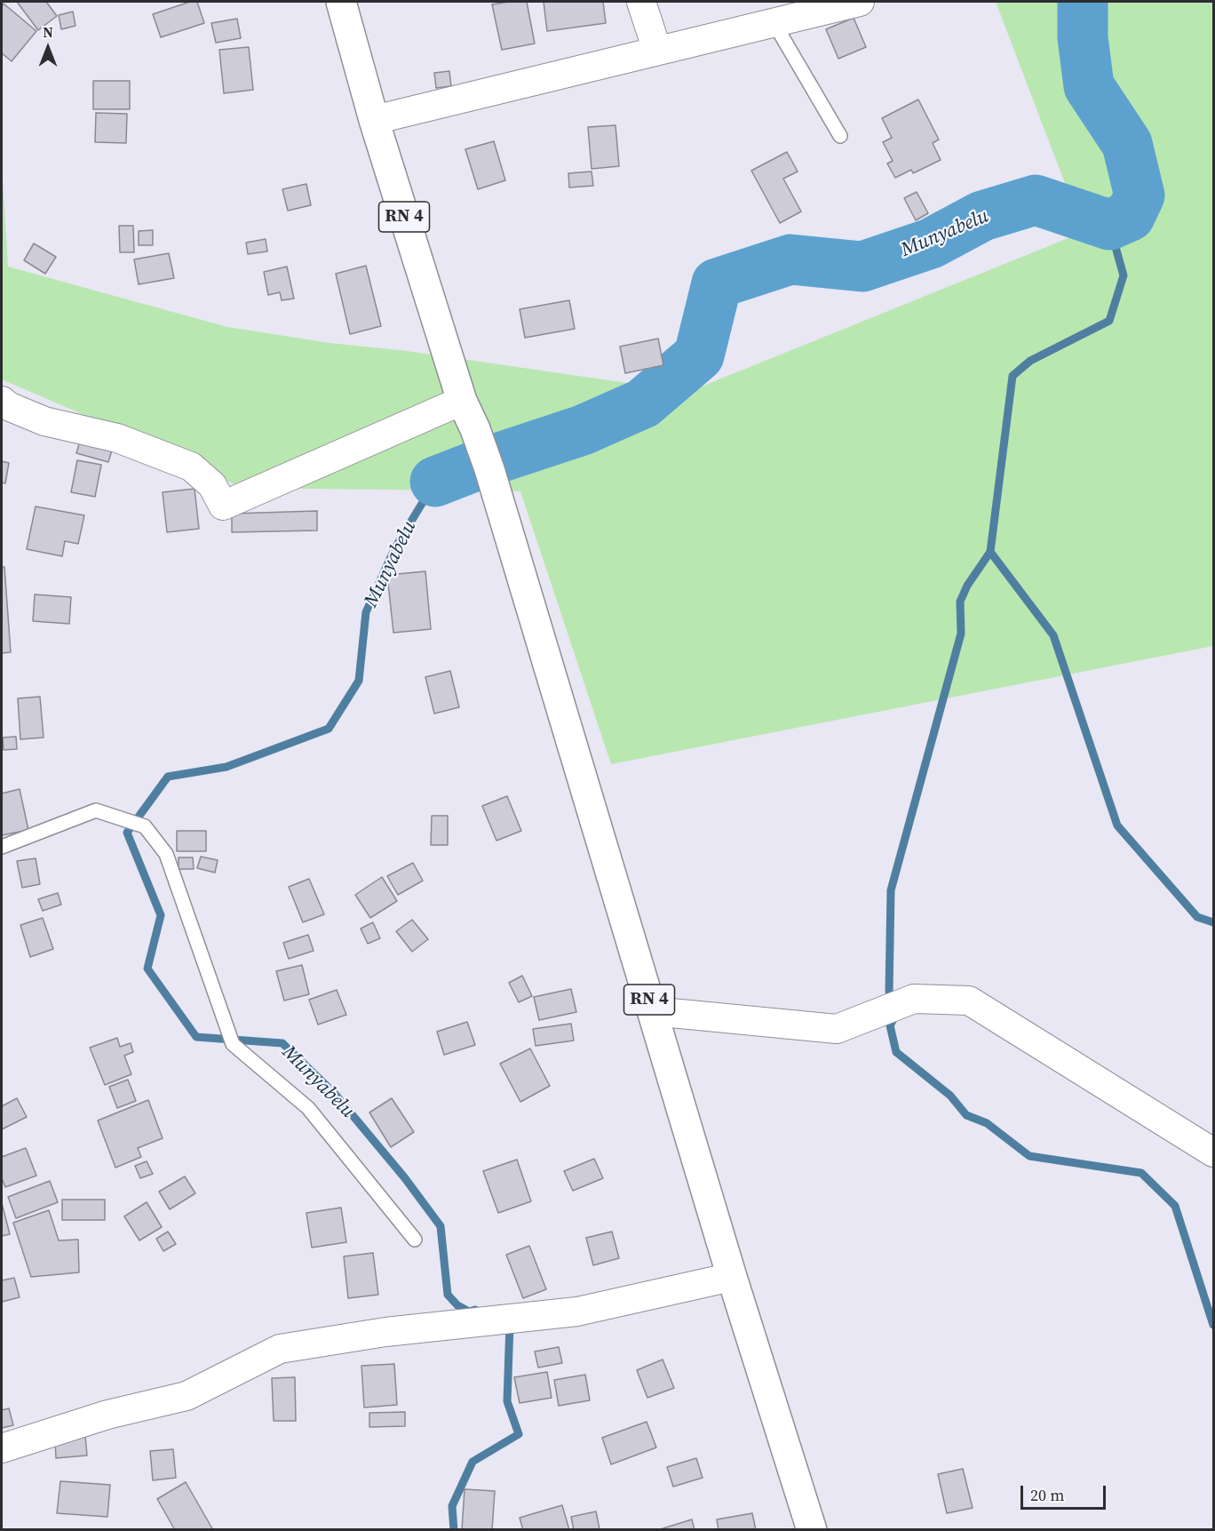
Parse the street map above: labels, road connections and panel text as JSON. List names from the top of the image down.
{
  "streets": {
    "highway": ["RN 4"]
  },
  "water": ["Munyabelu"],
  "scale_bar": "20 m",
  "north": "top"
}
